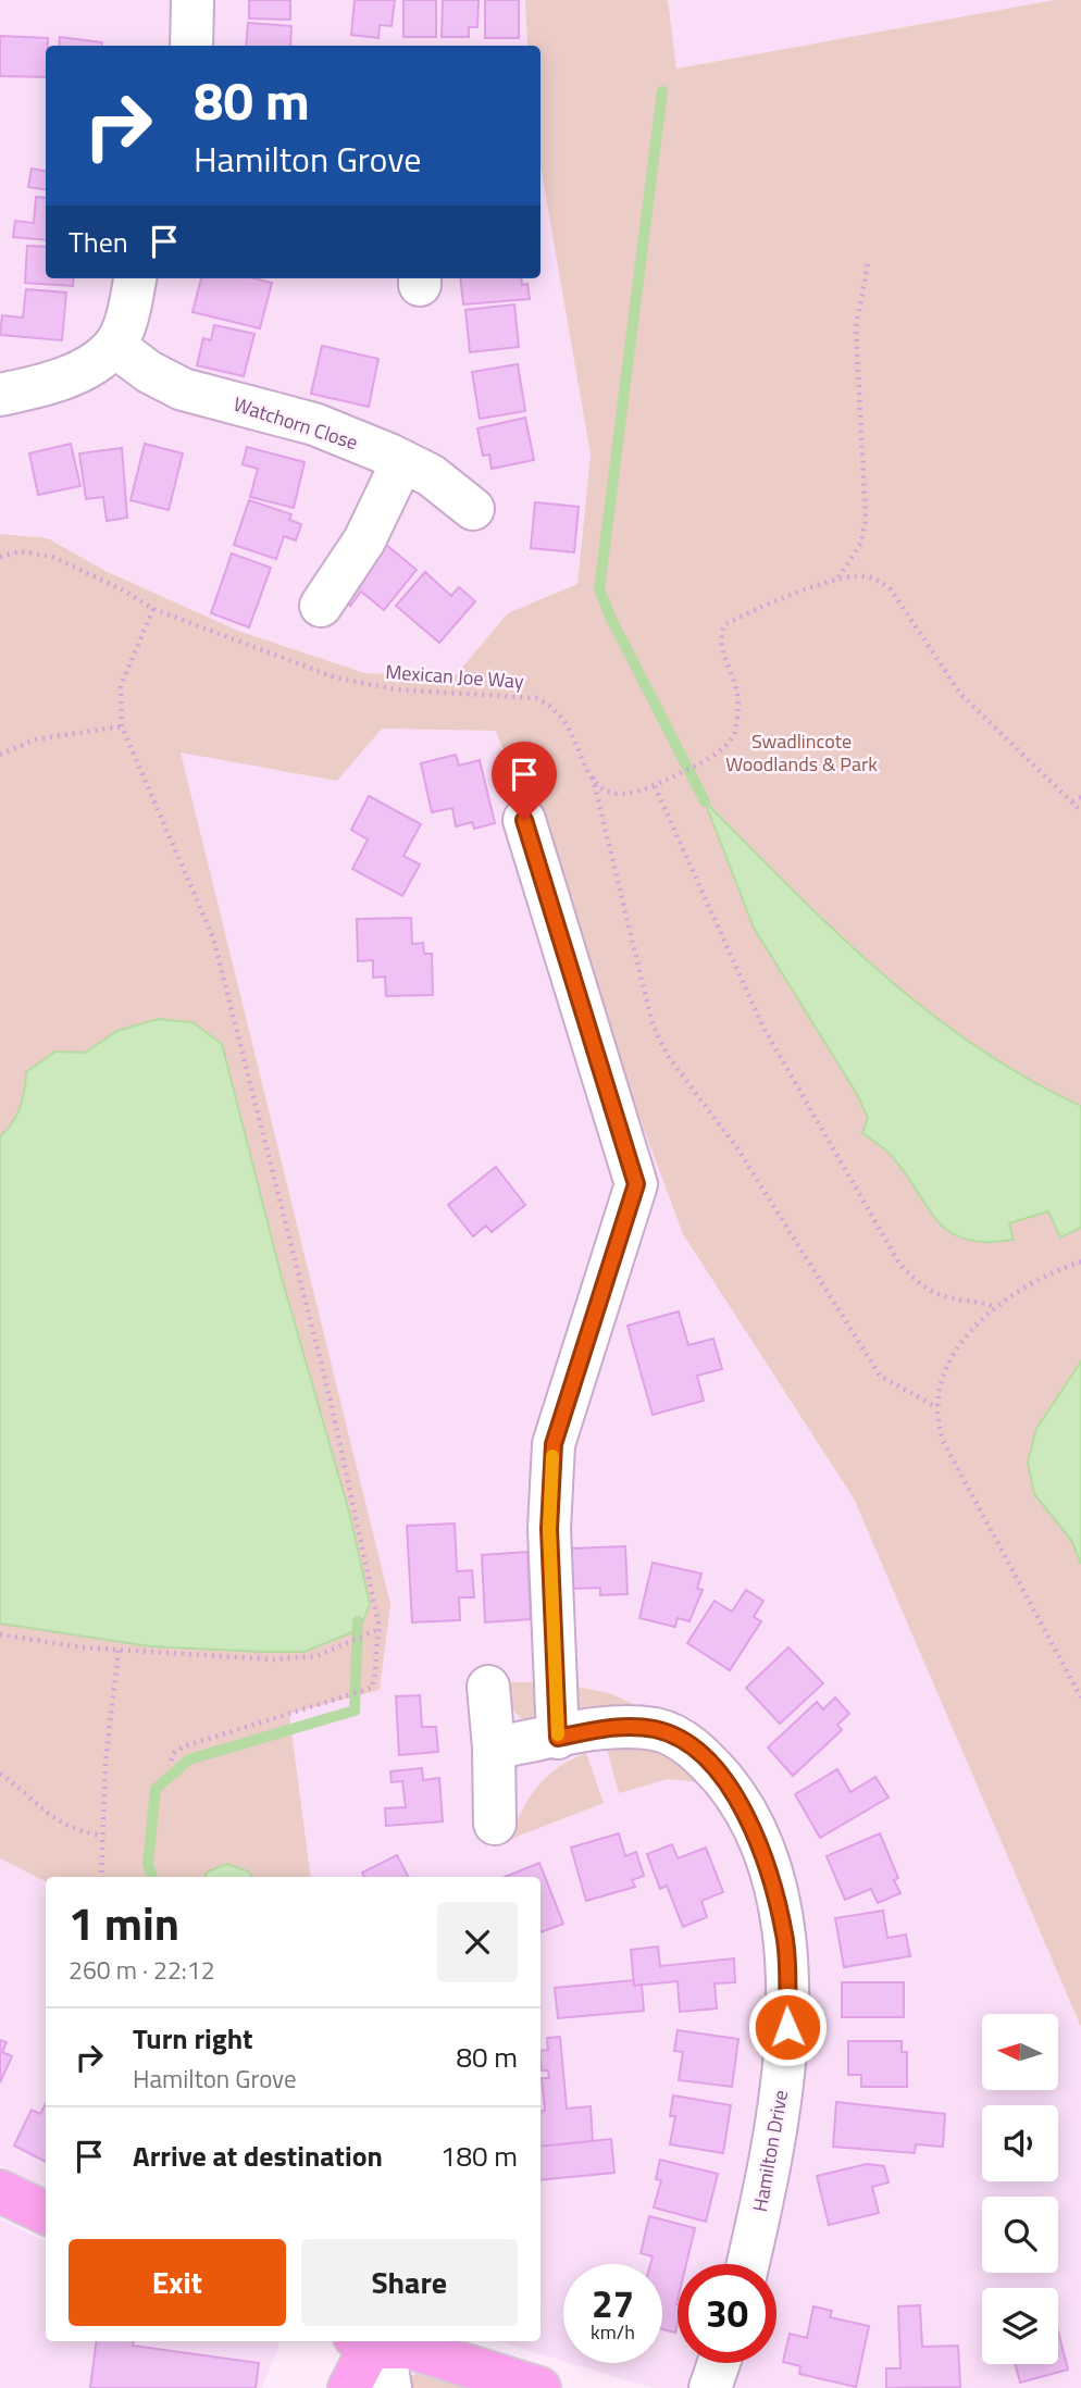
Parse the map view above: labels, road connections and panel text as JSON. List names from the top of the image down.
{
  "streets": {
    "street": ["Watchorn Close", "Hamilton Drive"],
    "path": ["Mexican Joe Way"]
  },
  "parks": ["Swadlincote Woodlands & Park"],
  "north": "left",
  "page": {
    "turn": ["80 m", "Hamilton Grove"],
    "then": "Then",
    "heading": ["1 min", "260 m · 22:12"],
    "list": [
      {
        "name": "Turn right",
        "note": "Hamilton Grove",
        "value": "80 m"
      },
      {
        "name": "Arrive at destination",
        "value": "180 m"
      }
    ],
    "buttons": ["Exit", "Share"],
    "speed": "27 km/h",
    "limit": "30"
  }
}
